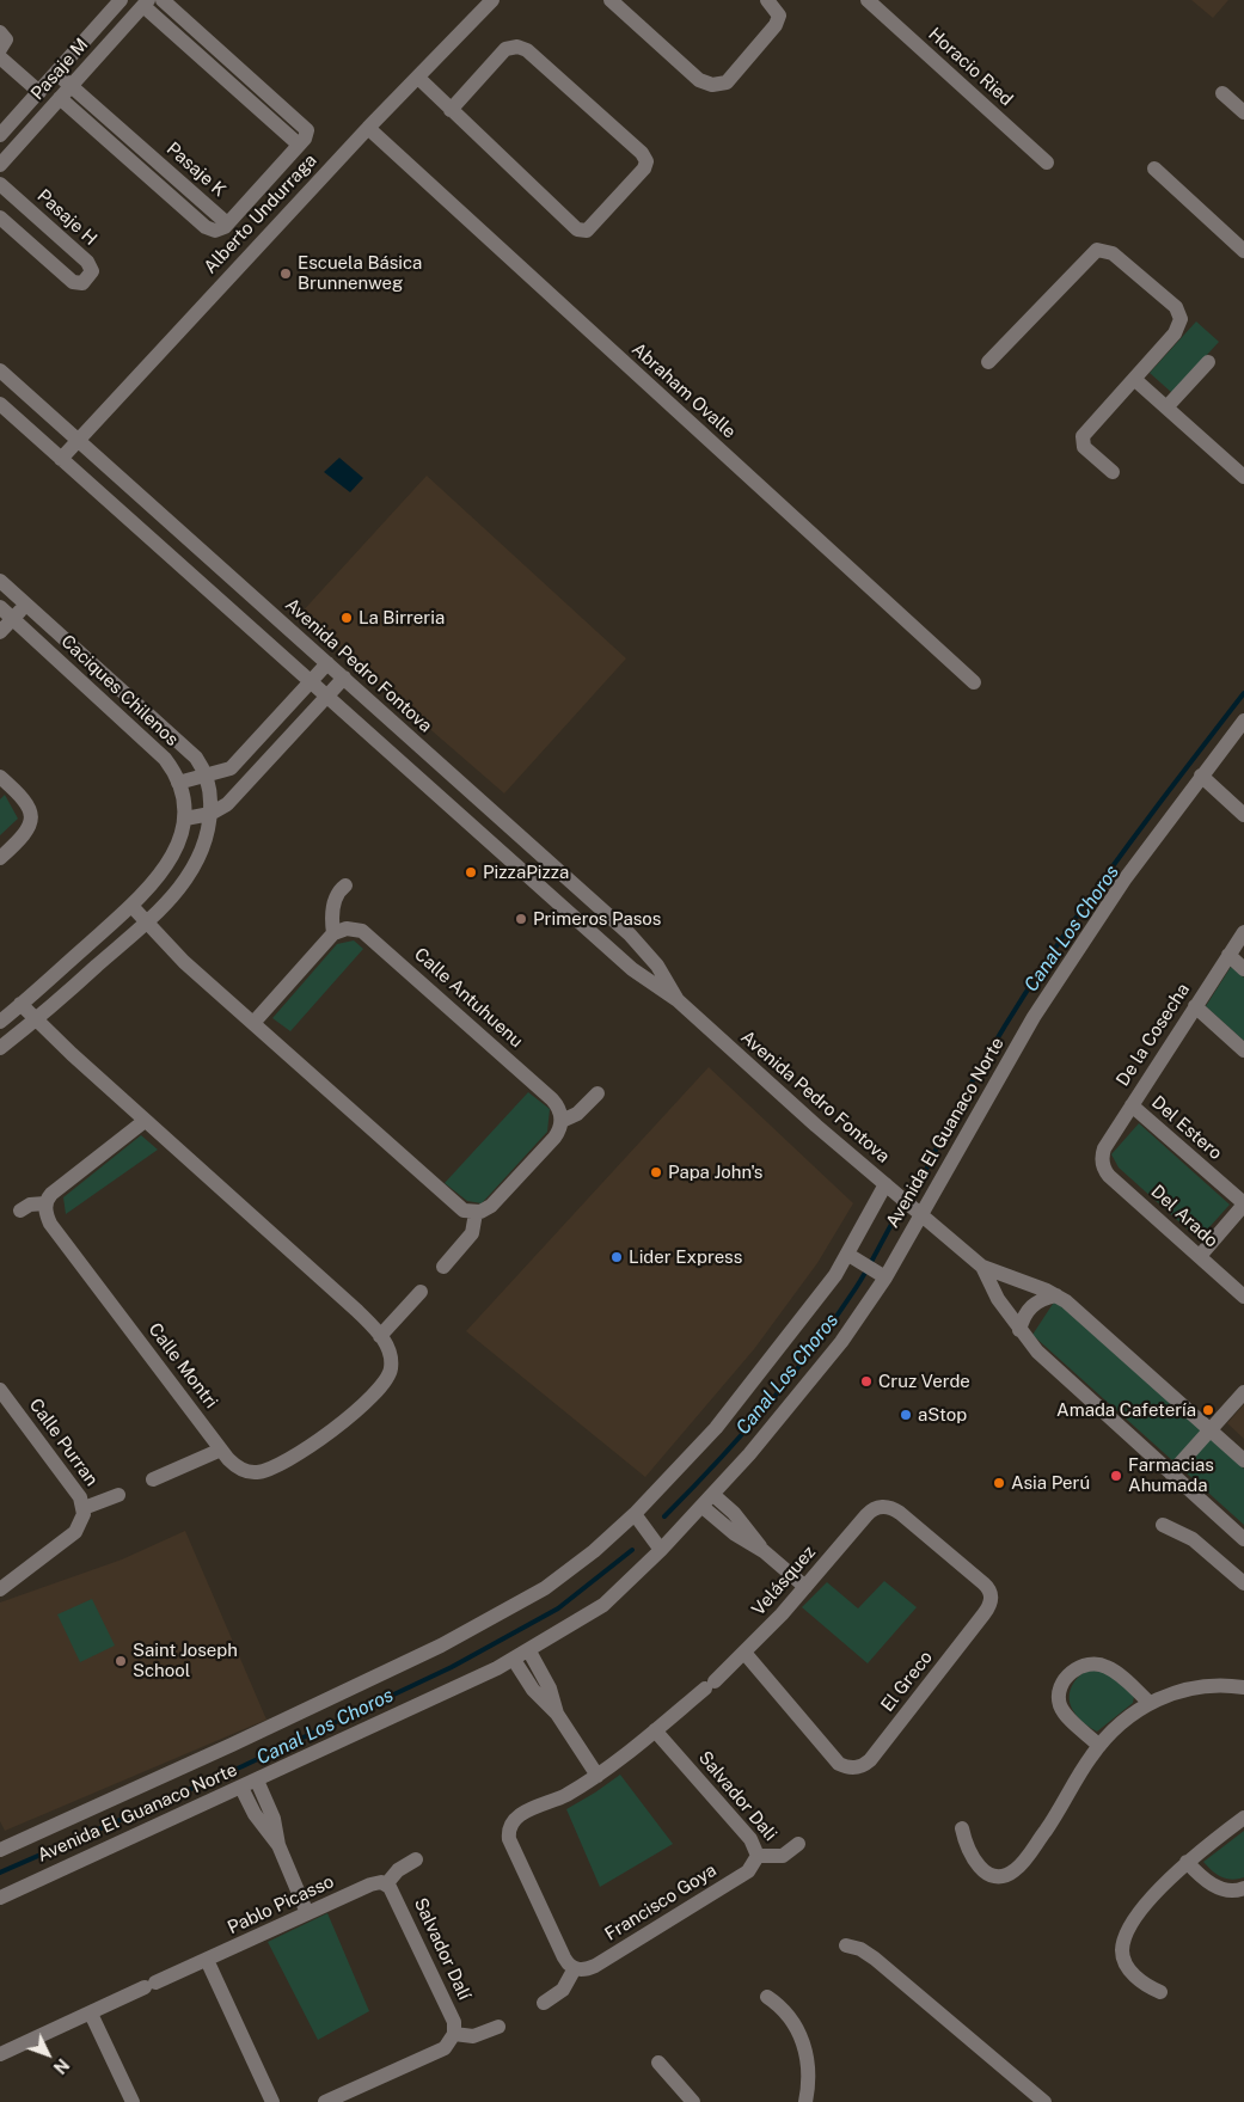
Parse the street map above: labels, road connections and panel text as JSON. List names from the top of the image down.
{
  "streets": {
    "street": [
      "Horacio Ried",
      "Pasaje M",
      "Pasaje K",
      "Alberto Undurraga",
      "Pasaje H",
      "Abraham Ovalle",
      "Avenida Pedro Fontova",
      "Caciques Chilenos",
      "Calle Antuhuenu",
      "De la Cosecha",
      "Del Estero",
      "Avenida El Guanaco Norte",
      "Del Arado",
      "Calle Montri",
      "Calle Purran",
      "Velásquez",
      "El Greco",
      "Salvador Dali",
      "Francisco Goya",
      "Pablo Picasso",
      "Salvador Dalí"
    ]
  },
  "crossings": [
    ["Pasaje M", "Pasaje K"],
    ["Alberto Undurraga", "Abraham Ovalle"],
    ["Alberto Undurraga", "Avenida Pedro Fontova"],
    ["Avenida Pedro Fontova", "Avenida El Guanaco Norte"],
    ["De la Cosecha", "Del Estero"],
    ["De la Cosecha", "Del Arado"],
    ["Velásquez", "El Greco"],
    ["Velásquez", "Salvador Dali"],
    ["Velásquez", "Francisco Goya"],
    ["Salvador Dali", "Francisco Goya"],
    ["Pablo Picasso", "Salvador Dalí"]
  ],
  "water": ["Canal Los Choros"],
  "places": [
    "Escuela Básica Brunnenweg",
    "La Birreria",
    "PizzaPizza",
    "Primeros Pasos",
    "Papa John's",
    "Lider Express",
    "Cruz Verde",
    "Amada Cafetería",
    "aStop",
    "Farmacias Ahumada",
    "Asia Perú",
    "Saint Joseph School"
  ],
  "north": "bottom right"
}
